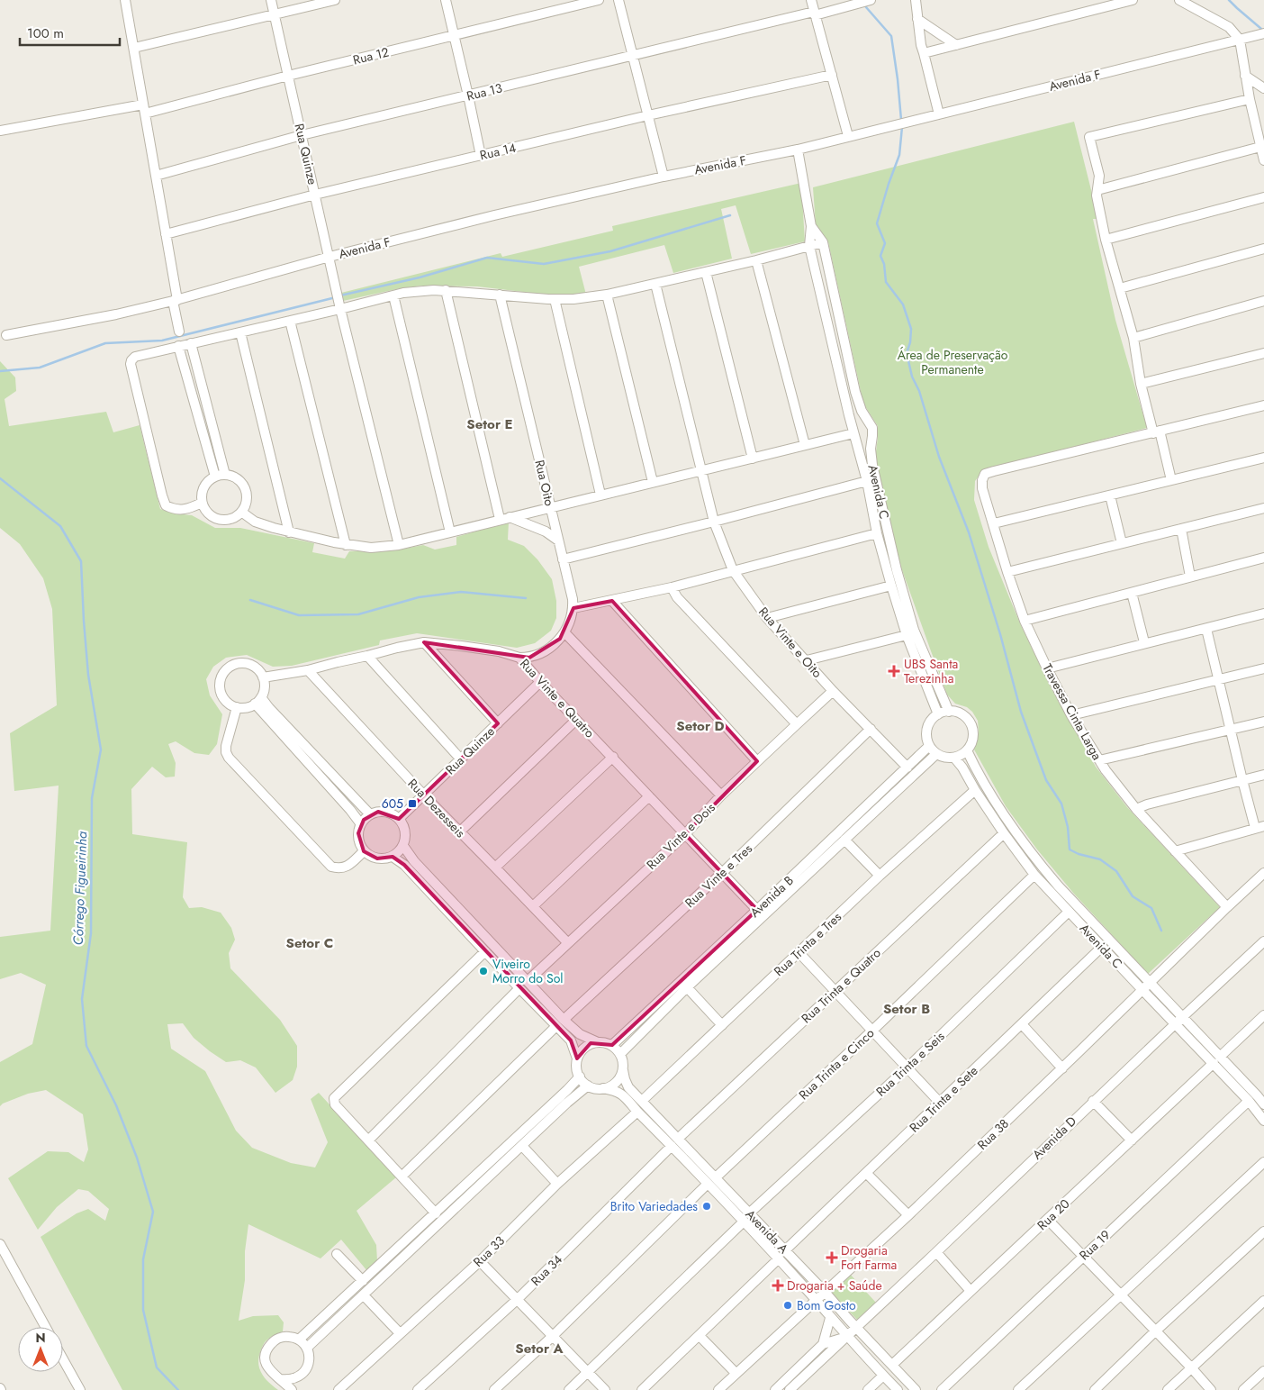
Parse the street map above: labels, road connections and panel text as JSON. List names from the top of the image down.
{
  "streets": {
    "street": [
      "Rua 12",
      "Avenida F",
      "Rua 13",
      "Rua 14",
      "Rua Quinze",
      "Rua Oito",
      "Avenida C",
      "Rua Vinte e Oito",
      "Rua Vinte e Quatro",
      "Travessa Cinta Larga",
      "Rua Dezesseis",
      "Rua Vinte e Dois",
      "Rua Vinte e Tres",
      "Avenida B",
      "Rua Trinta e Tres",
      "Rua Trinta e Quatro",
      "Rua Trinta e Cinco",
      "Rua Trinta e Seis",
      "Rua Trinta e Sete",
      "Rua 38",
      "Avenida D",
      "Rua 20",
      "Avenida A",
      "Rua 19",
      "Rua 33",
      "Rua 34"
    ]
  },
  "crossings": [
    ["Rua 12", "Rua Quinze"],
    ["Avenida F", "Rua Quinze"],
    ["Rua 13", "Rua Quinze"],
    ["Rua 14", "Rua Quinze"],
    ["Rua Quinze", "Rua Vinte e Quatro"],
    ["Rua Quinze", "Rua Dezesseis"],
    ["Avenida C", "Avenida B"],
    ["Avenida C", "Rua Trinta e Tres"],
    ["Avenida C", "Rua Trinta e Quatro"],
    ["Avenida C", "Rua Trinta e Cinco"],
    ["Avenida C", "Rua Trinta e Seis"],
    ["Avenida C", "Rua Trinta e Sete"],
    ["Avenida C", "Rua 38"],
    ["Avenida C", "Avenida D"],
    ["Avenida C", "Rua 20"],
    ["Avenida C", "Rua 19"],
    ["Rua Vinte e Oito", "Rua Vinte e Dois"],
    ["Rua Vinte e Oito", "Rua Vinte e Tres"],
    ["Rua Vinte e Oito", "Avenida B"],
    ["Rua Vinte e Quatro", "Rua Dezesseis"],
    ["Rua Vinte e Quatro", "Rua Vinte e Dois"],
    ["Rua Vinte e Quatro", "Rua Vinte e Tres"],
    ["Rua Vinte e Quatro", "Avenida B"],
    ["Travessa Cinta Larga", "Rua 38"],
    ["Rua Dezesseis", "Rua Vinte e Dois"],
    ["Avenida B", "Avenida A"],
    ["Rua Trinta e Tres", "Avenida A"],
    ["Rua Trinta e Quatro", "Avenida A"],
    ["Rua Trinta e Quatro", "Rua 34"],
    ["Rua Trinta e Cinco", "Avenida A"],
    ["Rua Trinta e Seis", "Avenida A"],
    ["Rua Trinta e Sete", "Avenida A"],
    ["Rua 38", "Avenida A"],
    ["Avenida D", "Avenida A"],
    ["Rua 20", "Avenida A"],
    ["Avenida A", "Rua 33"],
    ["Avenida A", "Rua 34"]
  ],
  "districts": [
    "Setor E",
    "Setor D",
    "Setor C",
    "Setor B",
    "Setor A"
  ],
  "water": ["Córrego Figueirinha"],
  "parks": ["Área de Preservação Permanente"],
  "places": {
    "health": ["UBS Santa Terezinha", "Drogaria Fort Farma", "Drogaria + Saúde"],
    "transit": ["605"],
    "other": ["Viveiro Morro do Sol", "Brito Variedades", "Bom Gosto"]
  },
  "scale_bar": "100 m",
  "north": "top"
}
